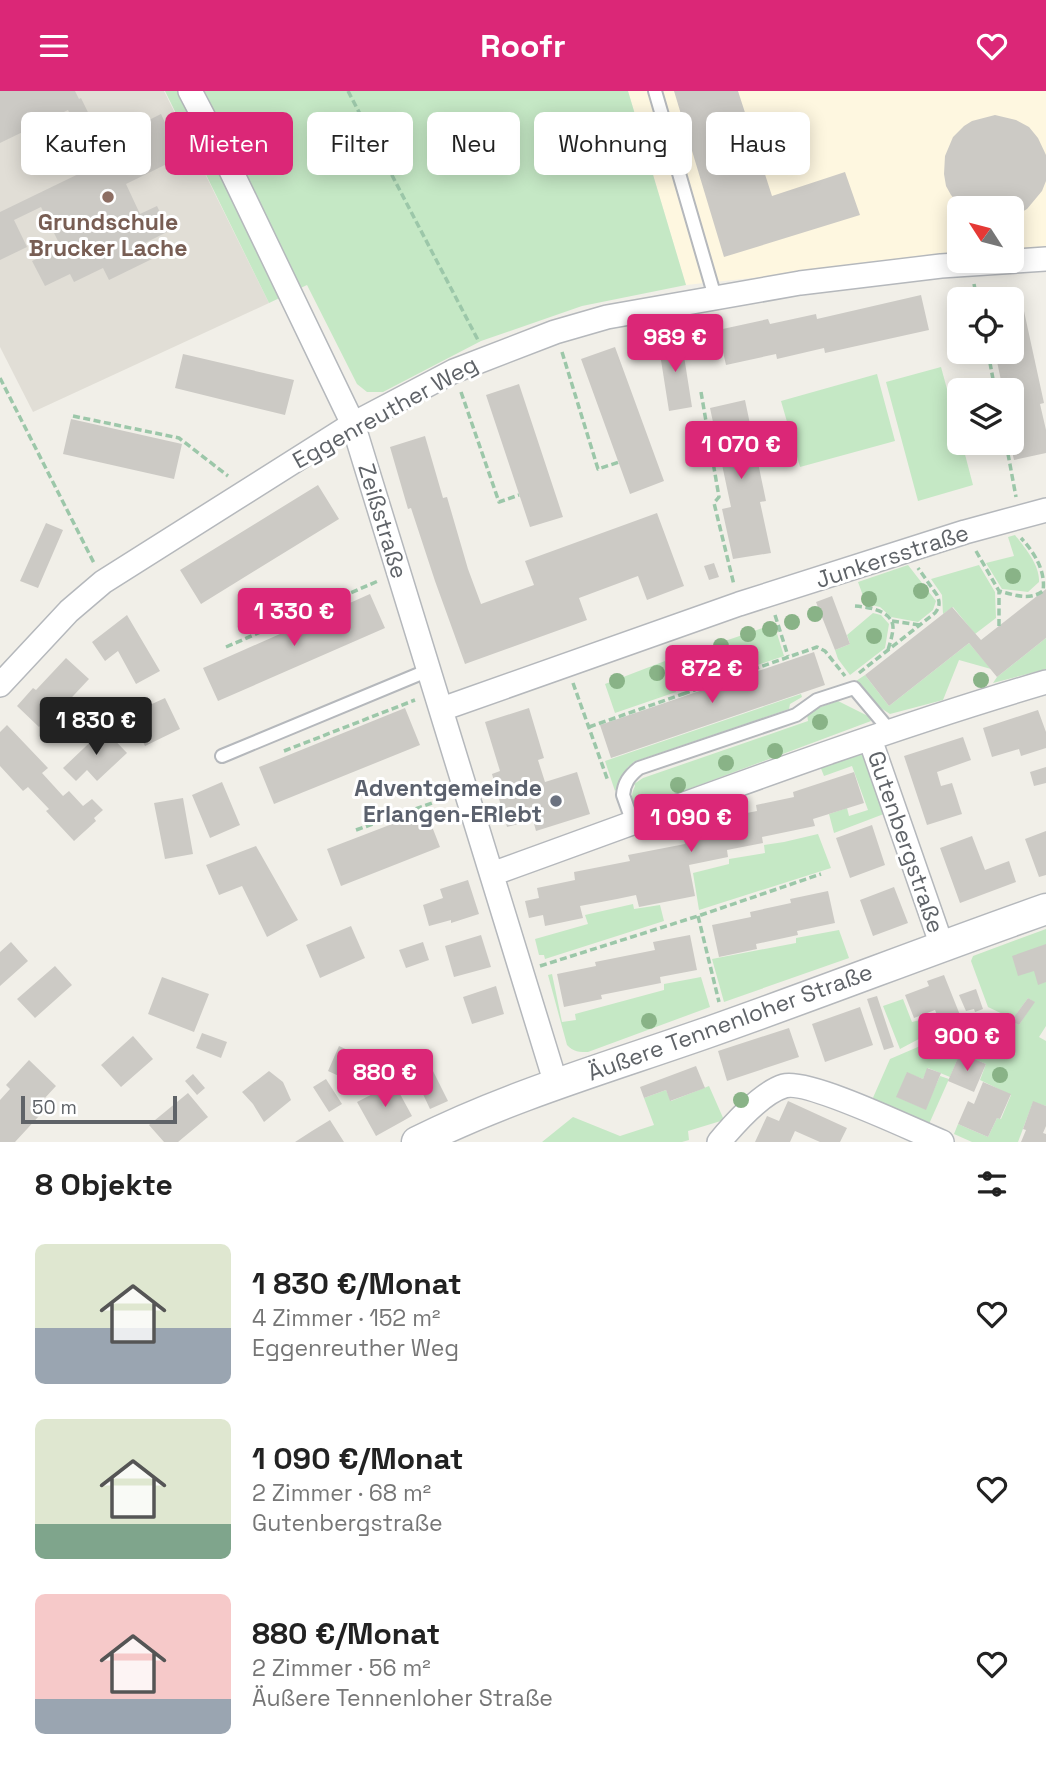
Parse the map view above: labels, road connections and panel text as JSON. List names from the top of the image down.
{
  "streets": {
    "street": [
      "Eggenreuther Weg",
      "Zeißstraße",
      "Junkersstraße",
      "Gutenbergstraße",
      "Äußere Tennenloher Straße"
    ]
  },
  "crossings": [
    ["Eggenreuther Weg", "Zeißstraße"],
    ["Zeißstraße", "Junkersstraße"],
    ["Zeißstraße", "Gutenbergstraße"],
    ["Zeißstraße", "Äußere Tennenloher Straße"],
    ["Gutenbergstraße", "Äußere Tennenloher Straße"]
  ],
  "places": ["Grundschule Brucker Lache", "Adventgemeinde Erlangen-ERlebt"],
  "scale_bar": "50 m",
  "north": "top left",
  "page": {
    "header": "Roofr",
    "chip": [
      "Kaufen",
      "Mieten",
      "Filter",
      "Neu",
      "Wohnung",
      "Haus"
    ],
    "price": [
      "989 €",
      "1 070 €",
      "1 330 €",
      "872 €",
      "1 830 €",
      "1 090 €",
      "900 €",
      "880 €"
    ],
    "scale": "50 m",
    "heading": "8 Objekte",
    "list": [
      {
        "name": "1 830 €/Monat",
        "note": "4 Zimmer · 152 m² · Eggenreuther Weg"
      },
      {
        "name": "1 090 €/Monat",
        "note": "2 Zimmer · 68 m² · Gutenbergstraße"
      },
      {
        "name": "880 €/Monat",
        "note": "2 Zimmer · 56 m² · Äußere Tennenloher Straße"
      }
    ]
  }
}
